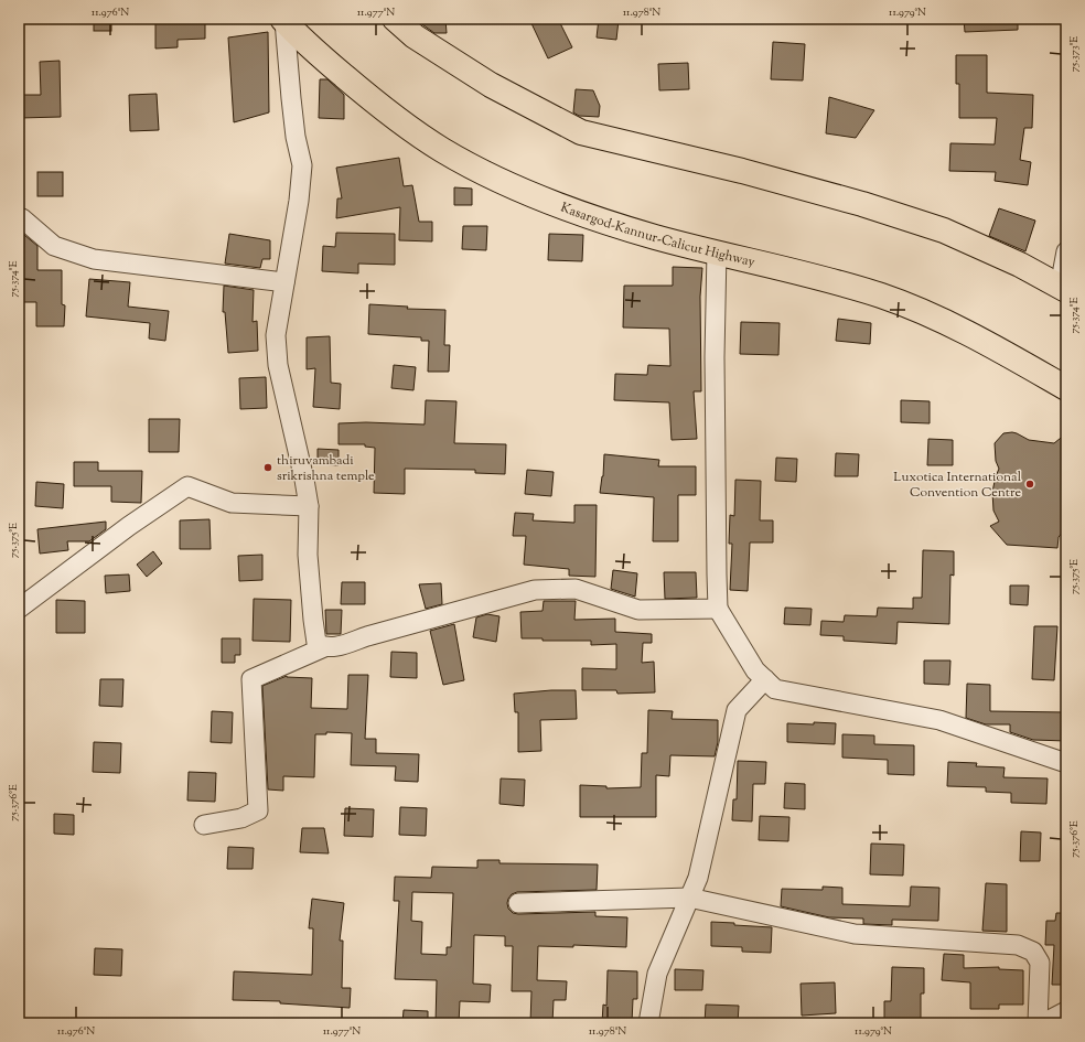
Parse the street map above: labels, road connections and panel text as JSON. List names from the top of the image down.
{
  "streets": {
    "highway": ["Kasargod-Kannur-Calicut Highway"]
  },
  "places": ["thiruvambadi srikrishna temple", "Luxotica International Convention Centre"],
  "coordinates": [
    "11.976°N",
    "11.977°N",
    "11.978°N",
    "11.979°N",
    "75.373°E",
    "75.374°E",
    "75.375°E",
    "75.376°E"
  ]
}
